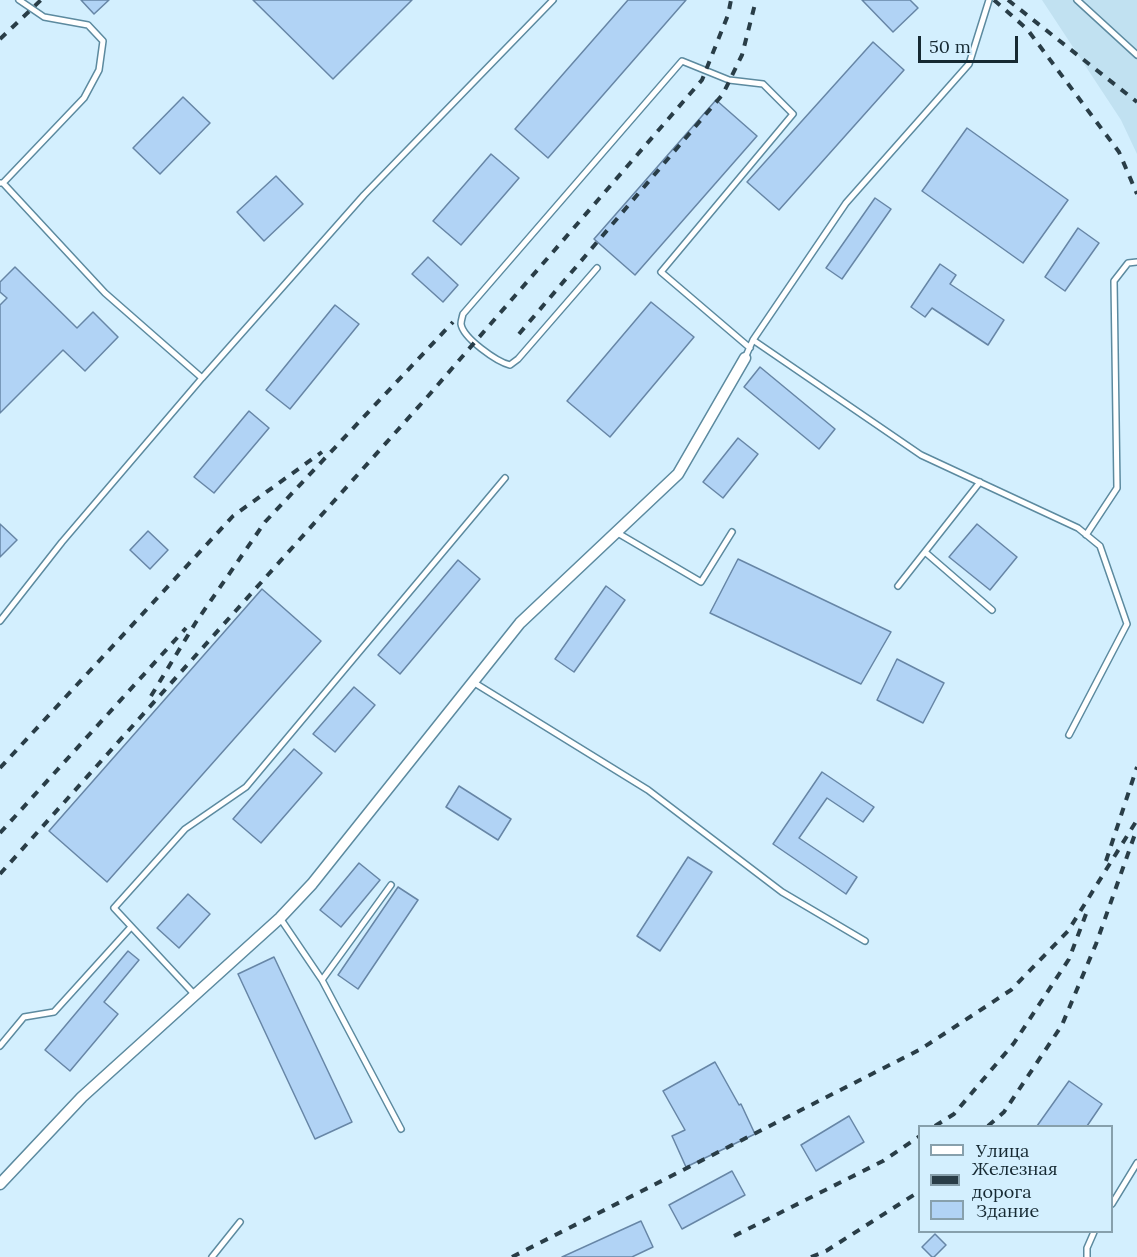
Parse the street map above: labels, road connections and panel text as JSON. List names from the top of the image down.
{
  "legend": ["Улица", "Железная дорога", "Здание"],
  "scale_bar": "50 m"
}
